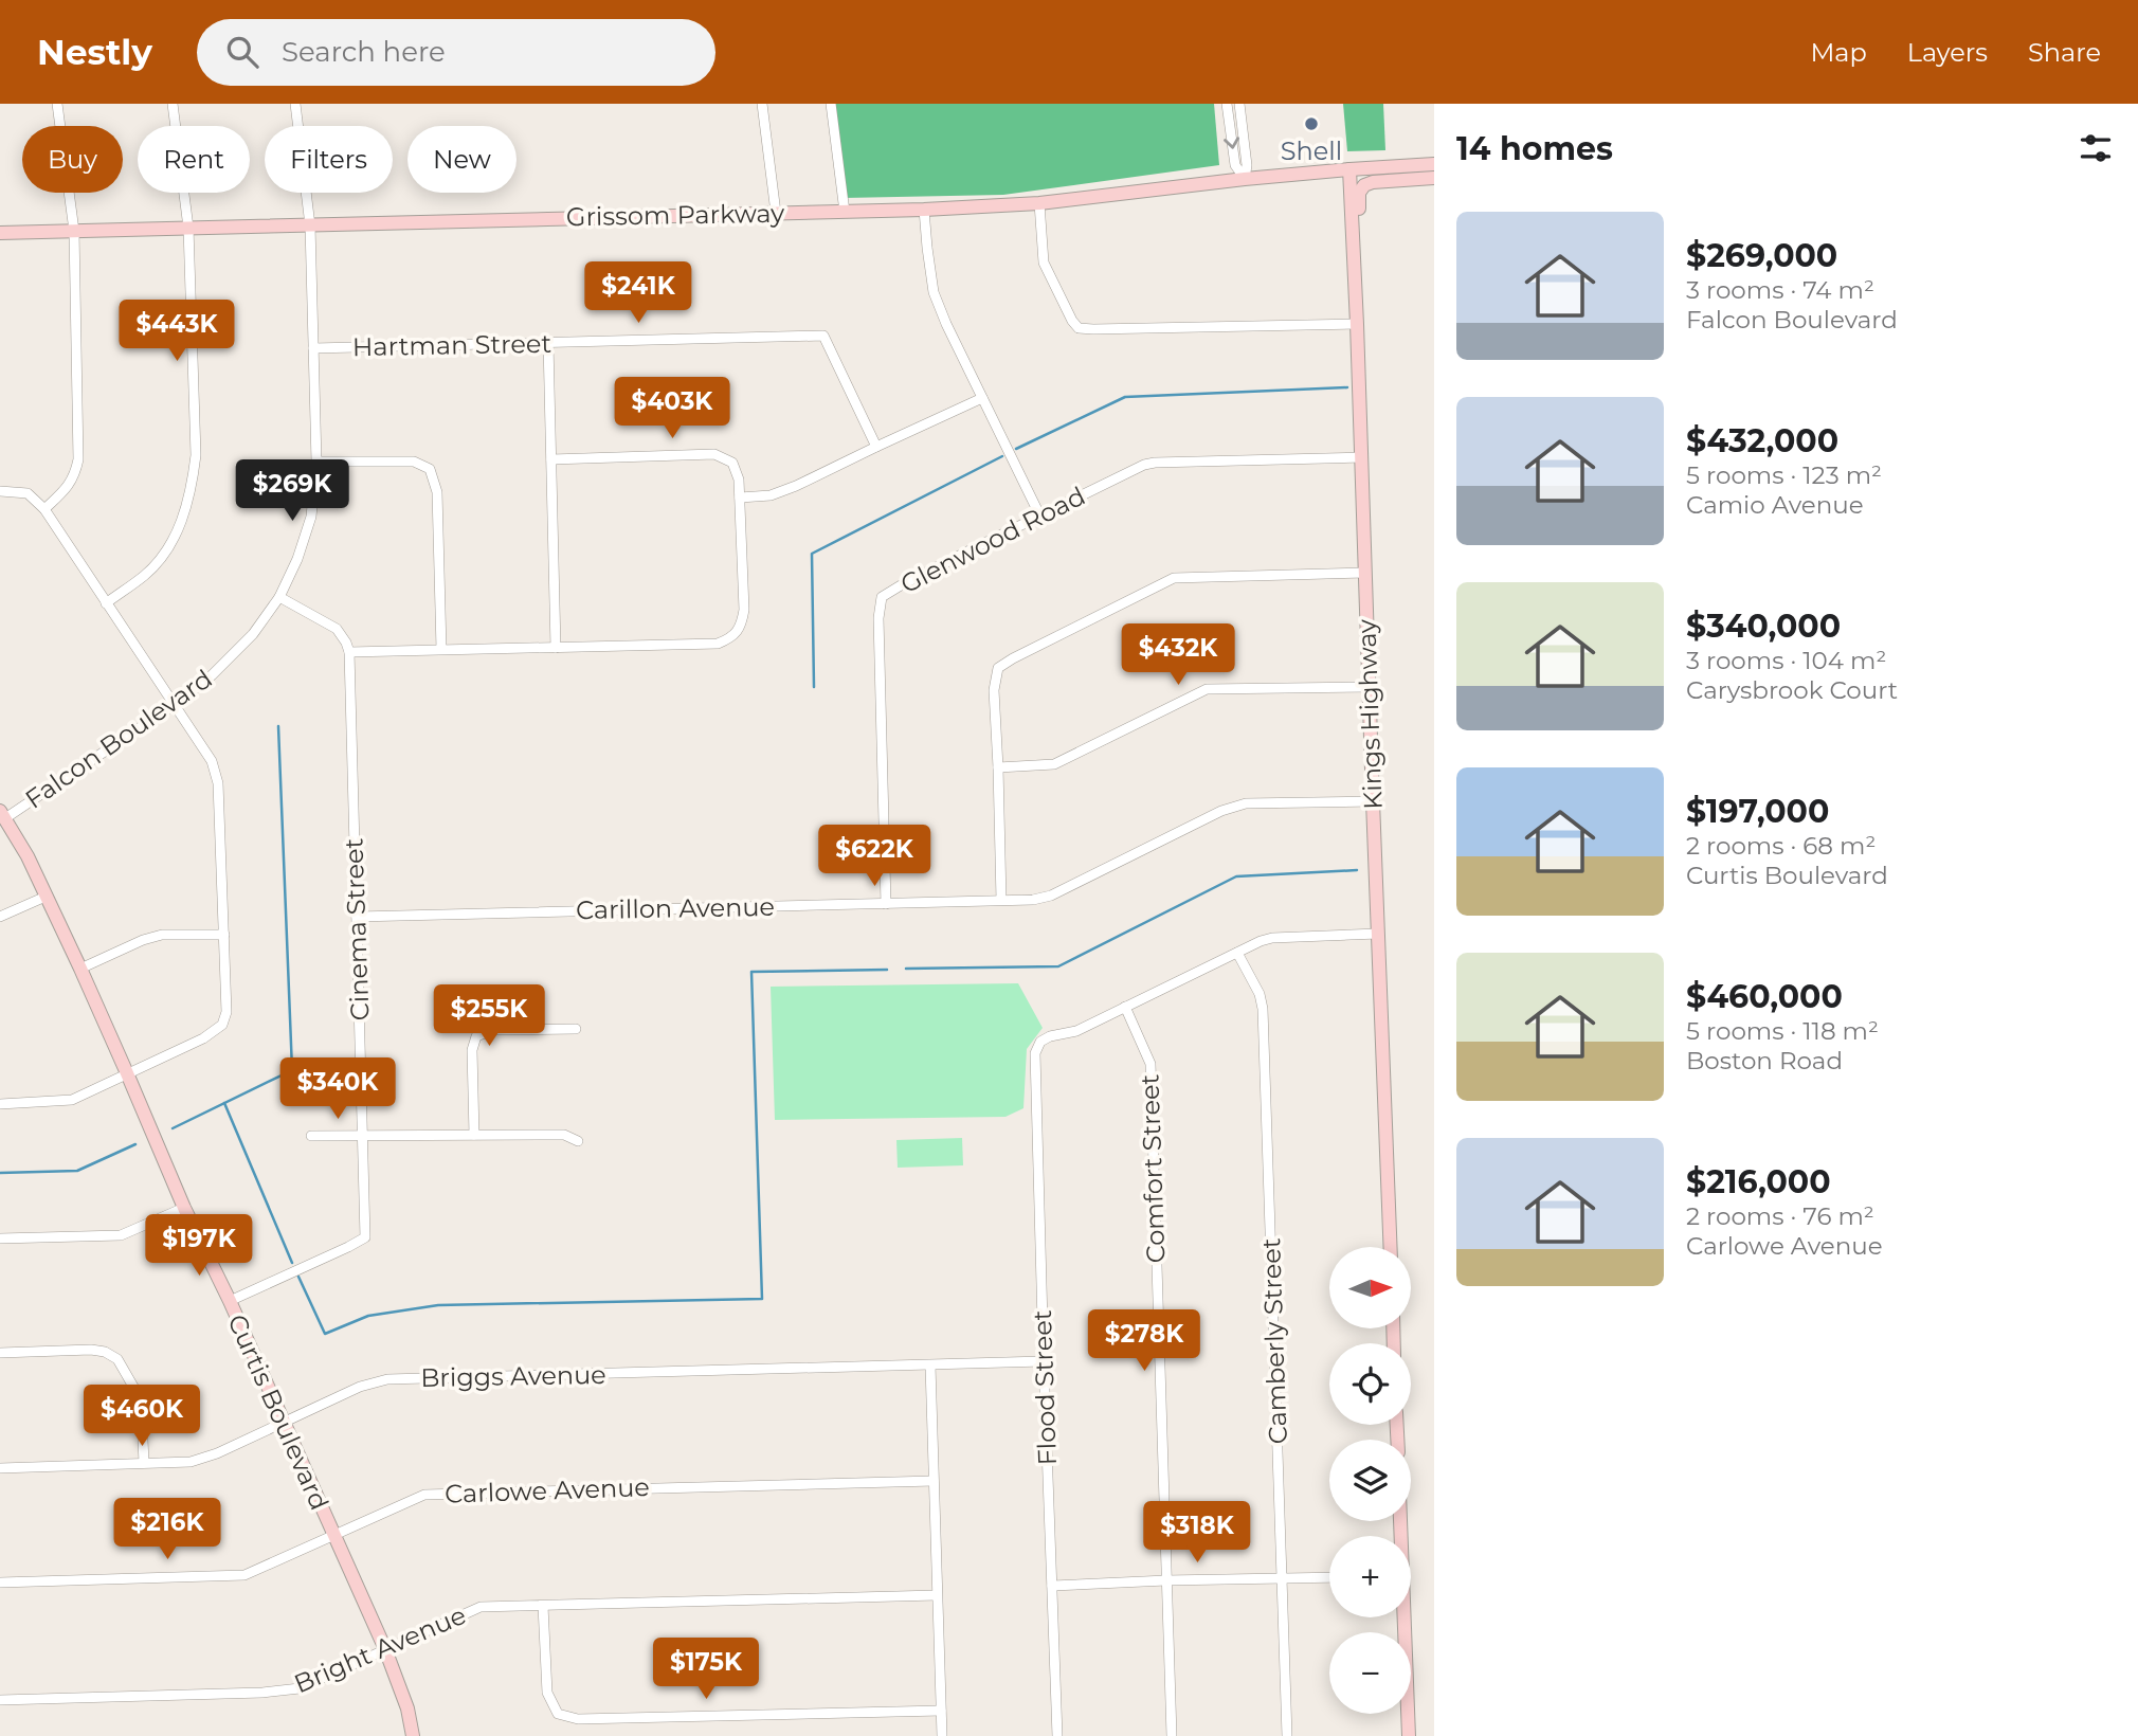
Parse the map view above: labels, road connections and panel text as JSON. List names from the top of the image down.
{
  "streets": {
    "street": [
      "Grissom Parkway",
      "Hartman Street",
      "Glenwood Road",
      "Kings Highway",
      "Falcon Boulevard",
      "Carillon Avenue",
      "Cinema Street",
      "Comfort Street",
      "Camberly Street",
      "Briggs Avenue",
      "Flood Street",
      "Curtis Boulevard",
      "Carlowe Avenue",
      "Bright Avenue"
    ]
  },
  "crossings": [
    ["Grissom Parkway", "Kings Highway"],
    ["Grissom Parkway", "Falcon Boulevard"],
    ["Hartman Street", "Falcon Boulevard"],
    ["Glenwood Road", "Kings Highway"],
    ["Glenwood Road", "Carillon Avenue"],
    ["Kings Highway", "Carillon Avenue"],
    ["Falcon Boulevard", "Curtis Boulevard"],
    ["Carillon Avenue", "Cinema Street"],
    ["Cinema Street", "Curtis Boulevard"],
    ["Comfort Street", "Flood Street"],
    ["Briggs Avenue", "Flood Street"],
    ["Briggs Avenue", "Curtis Boulevard"],
    ["Curtis Boulevard", "Carlowe Avenue"],
    ["Curtis Boulevard", "Bright Avenue"]
  ],
  "places": ["Shell"],
  "north": "right",
  "page": {
    "header": "Nestly",
    "search": "Search here",
    "nav": ["Map", "Layers", "Share"],
    "heading": "14 homes",
    "chip": [
      "Buy",
      "Rent",
      "Filters",
      "New"
    ],
    "list": [
      {
        "name": "$269,000",
        "note": "3 rooms · 74 m² · Falcon Boulevard"
      },
      {
        "name": "$432,000",
        "note": "5 rooms · 123 m² · Camio Avenue"
      },
      {
        "name": "$340,000",
        "note": "3 rooms · 104 m² · Carysbrook Court"
      },
      {
        "name": "$197,000",
        "note": "2 rooms · 68 m² · Curtis Boulevard"
      },
      {
        "name": "$460,000",
        "note": "5 rooms · 118 m² · Boston Road"
      },
      {
        "name": "$216,000",
        "note": "2 rooms · 76 m² · Carlowe Avenue"
      }
    ],
    "price": [
      "$241K",
      "$443K",
      "$403K",
      "$269K",
      "$432K",
      "$622K",
      "$255K",
      "$340K",
      "$197K",
      "$278K",
      "$460K",
      "$216K",
      "$318K",
      "$175K"
    ],
    "map_buttons": ["+", "−"]
  }
}
